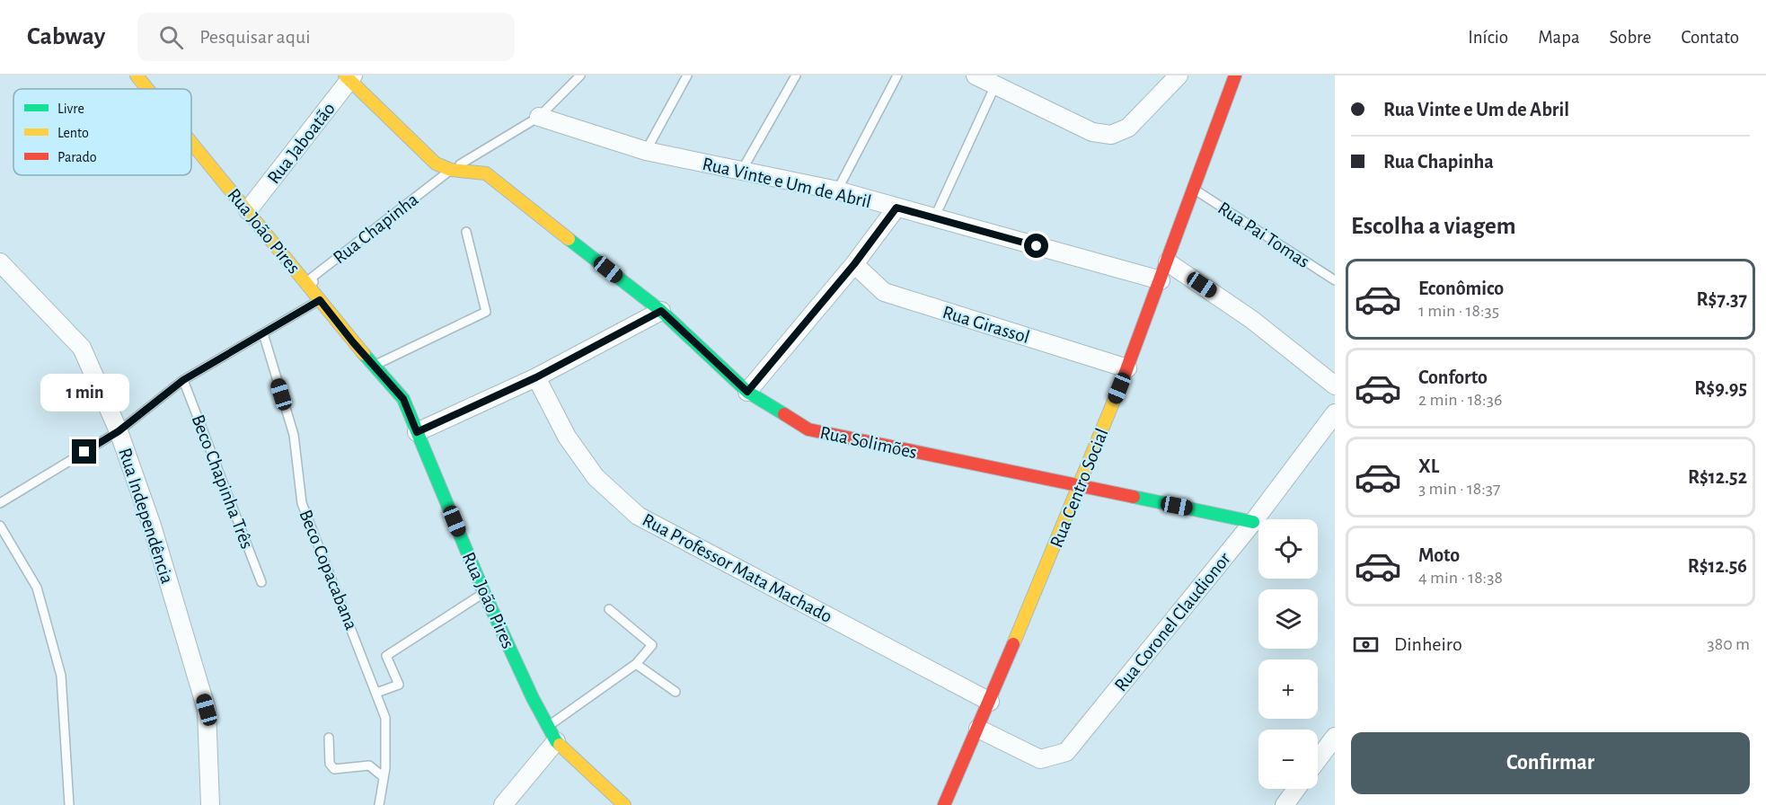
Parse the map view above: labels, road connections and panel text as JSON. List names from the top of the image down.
{
  "streets": {
    "street": [
      "Rua Jaboatão",
      "Rua Vinte e Um de Abril",
      "Rua João Pires",
      "Rua Girassol",
      "Rua Solimões",
      "Rua Centro Social",
      "Rua Independência",
      "Rua Professor Mata Machado",
      "Rua Coronel Claudionor"
    ],
    "lane": [
      "Rua Chapinha",
      "Rua Pai Tomas",
      "Beco Chapinha Três",
      "Beco Copacabana"
    ]
  },
  "crossings": [
    ["Rua Jaboatão", "Rua João Pires"],
    ["Rua Jaboatão", "Rua Solimões"],
    ["Rua Vinte e Um de Abril", "Rua Chapinha"],
    ["Rua Vinte e Um de Abril", "Rua Centro Social"],
    ["Rua Chapinha", "Rua João Pires"],
    ["Rua Chapinha", "Rua Solimões"],
    ["Rua Pai Tomas", "Rua Centro Social"],
    ["Rua Girassol", "Rua Centro Social"],
    ["Rua Solimões", "Rua Centro Social"],
    ["Rua Solimões", "Rua Coronel Claudionor"],
    ["Rua Centro Social", "Rua Professor Mata Machado"],
    ["Rua Centro Social", "Rua Coronel Claudionor"]
  ],
  "legend": ["Livre", "Lento", "Parado"],
  "page": {
    "header": "Cabway",
    "search": "Pesquisar aqui",
    "nav": [
      "Início",
      "Mapa",
      "Sobre",
      "Contato"
    ],
    "banner": ["Rua Vinte e Um de Abril", "Rua Chapinha"],
    "heading": "Escolha a viagem",
    "list": [
      {
        "name": "Econômico",
        "note": "1 min · 18:35",
        "value": "R$7.37"
      },
      {
        "name": "Conforto",
        "note": "2 min · 18:36",
        "value": "R$9.95"
      },
      {
        "name": "XL",
        "note": "3 min · 18:37",
        "value": "R$12.52"
      },
      {
        "name": "Moto",
        "note": "4 min · 18:38",
        "value": "R$12.56"
      }
    ],
    "bubble": "1 min",
    "map_buttons": ["+", "−"],
    "pay": ["Dinheiro", "380 m"],
    "buttons": "Confirmar"
  }
}
